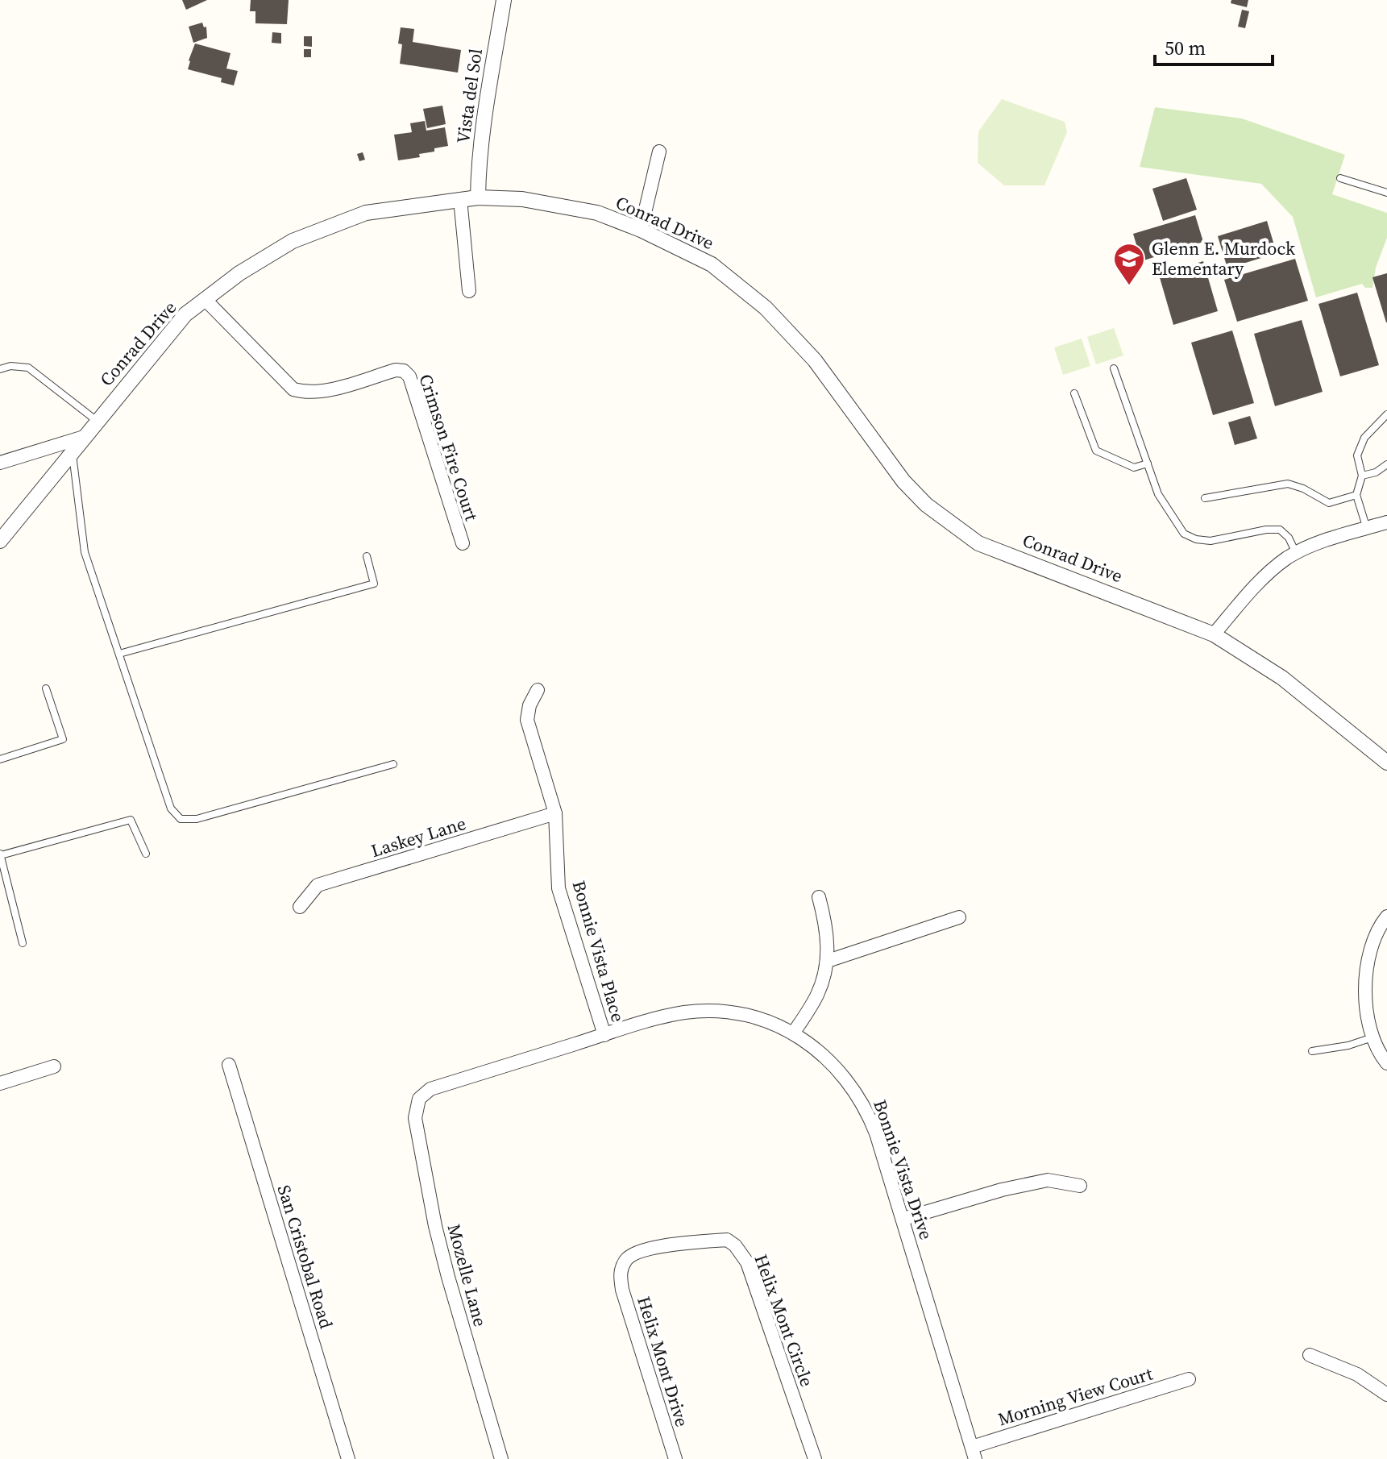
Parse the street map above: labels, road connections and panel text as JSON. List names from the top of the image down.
{
  "streets": {
    "street": [
      "Vista del Sol",
      "Conrad Drive",
      "Crimson Fire Court",
      "Laskey Lane",
      "Bonnie Vista Place",
      "Bonnie Vista Drive",
      "San Cristobal Road",
      "Mozelle Lane",
      "Helix Mont Circle",
      "Helix Mont Drive",
      "Morning View Court"
    ]
  },
  "crossings": [
    ["Vista del Sol", "Conrad Drive"],
    ["Conrad Drive", "Crimson Fire Court"],
    ["Laskey Lane", "Bonnie Vista Place"],
    ["Bonnie Vista Place", "Bonnie Vista Drive"],
    ["Bonnie Vista Drive", "Mozelle Lane"],
    ["Bonnie Vista Drive", "Morning View Court"],
    ["Helix Mont Circle", "Helix Mont Drive"]
  ],
  "places": {
    "school or university": ["Glenn E. Murdock Elementary"]
  },
  "scale_bar": "50 m"
}
